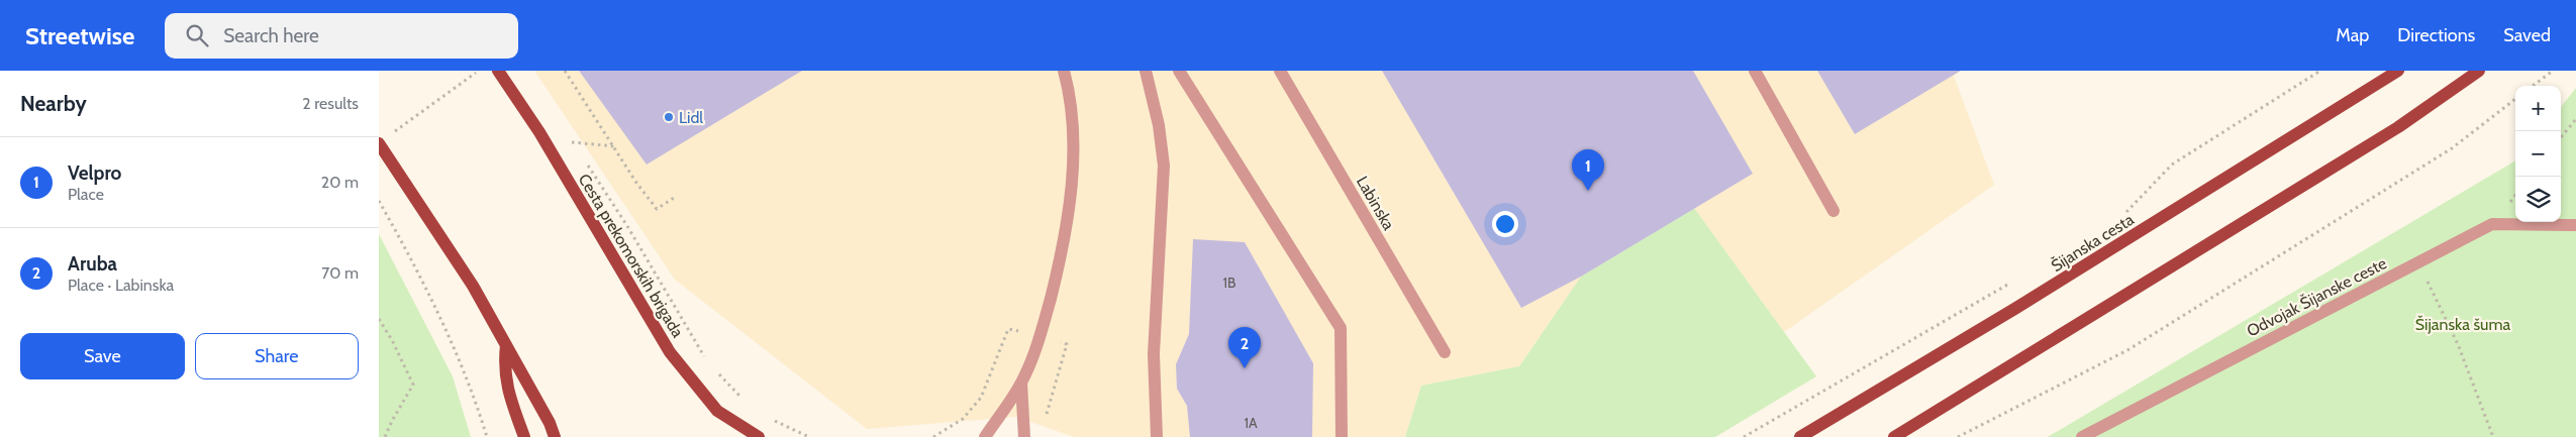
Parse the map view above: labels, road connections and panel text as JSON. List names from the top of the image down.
{
  "streets": {
    "main road": ["Šijanska cesta", "Cesta prekomorskih brigada"],
    "street": ["Labinska", "Odvojak Šijanske ceste"]
  },
  "parks": ["Šijanska šuma"],
  "places": ["Lidl"],
  "house_numbers": ["1B", "1A"],
  "page": {
    "header": "Streetwise",
    "search": "Search here",
    "nav": ["Map", "Directions", "Saved"],
    "heading": ["Nearby", "2 results"],
    "map_buttons": ["+", "−"],
    "list": [
      {
        "mark": "1",
        "name": "Velpro",
        "note": "Place",
        "value": "20 m"
      },
      {
        "mark": "2",
        "name": "Aruba",
        "note": "Place · Labinska",
        "value": "70 m"
      }
    ],
    "pins": ["1", "2"],
    "buttons": ["Save", "Share"]
  }
}
